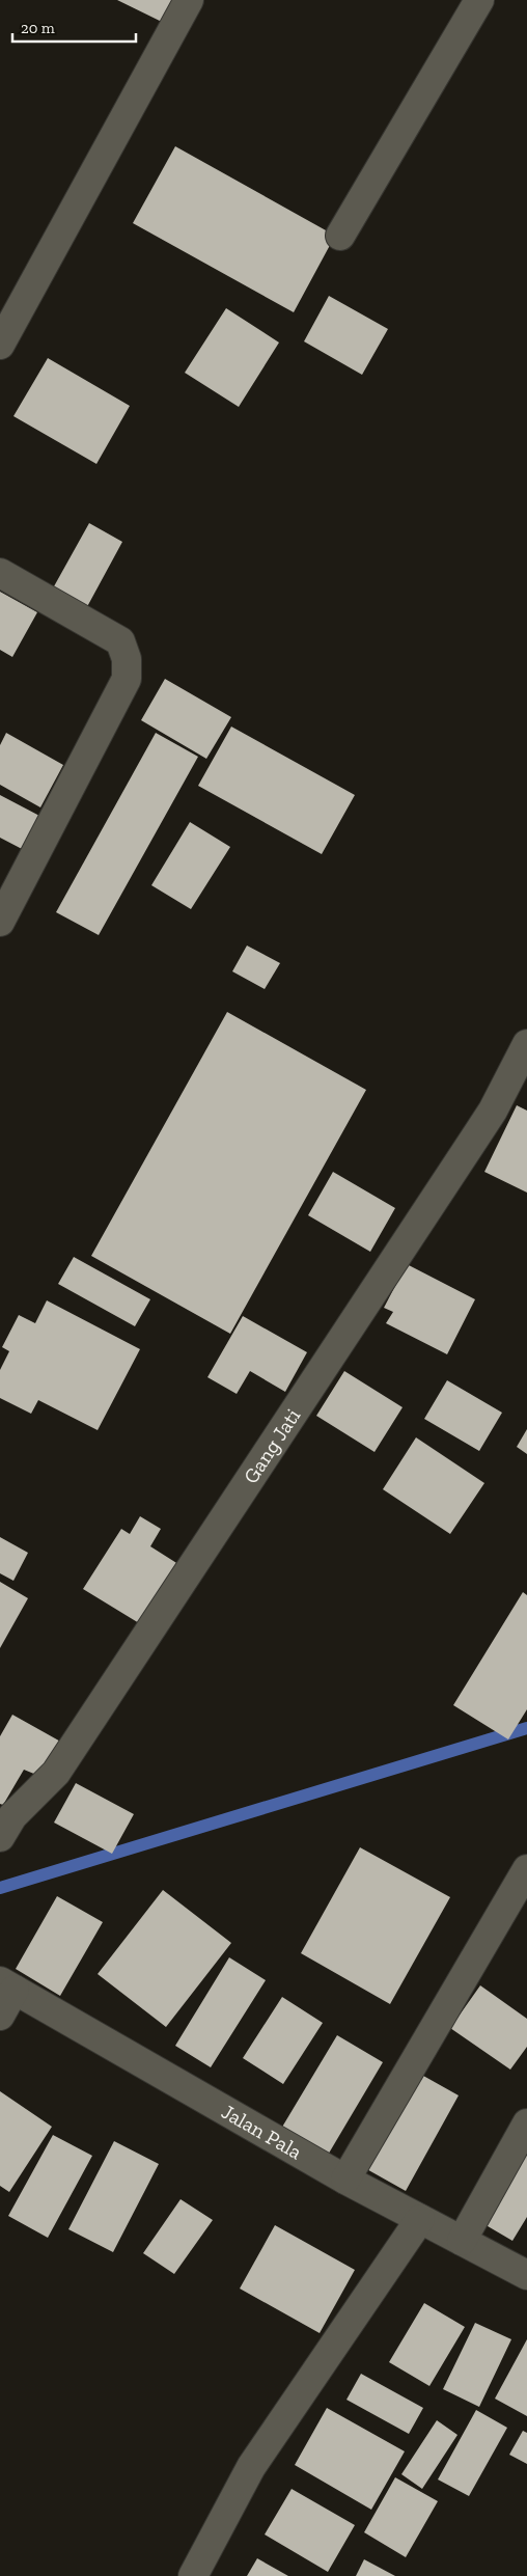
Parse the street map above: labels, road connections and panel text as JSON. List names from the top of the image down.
{
  "streets": {
    "street": ["Gang Jati", "Jalan Pala"]
  },
  "scale_bar": "20 m"
}
